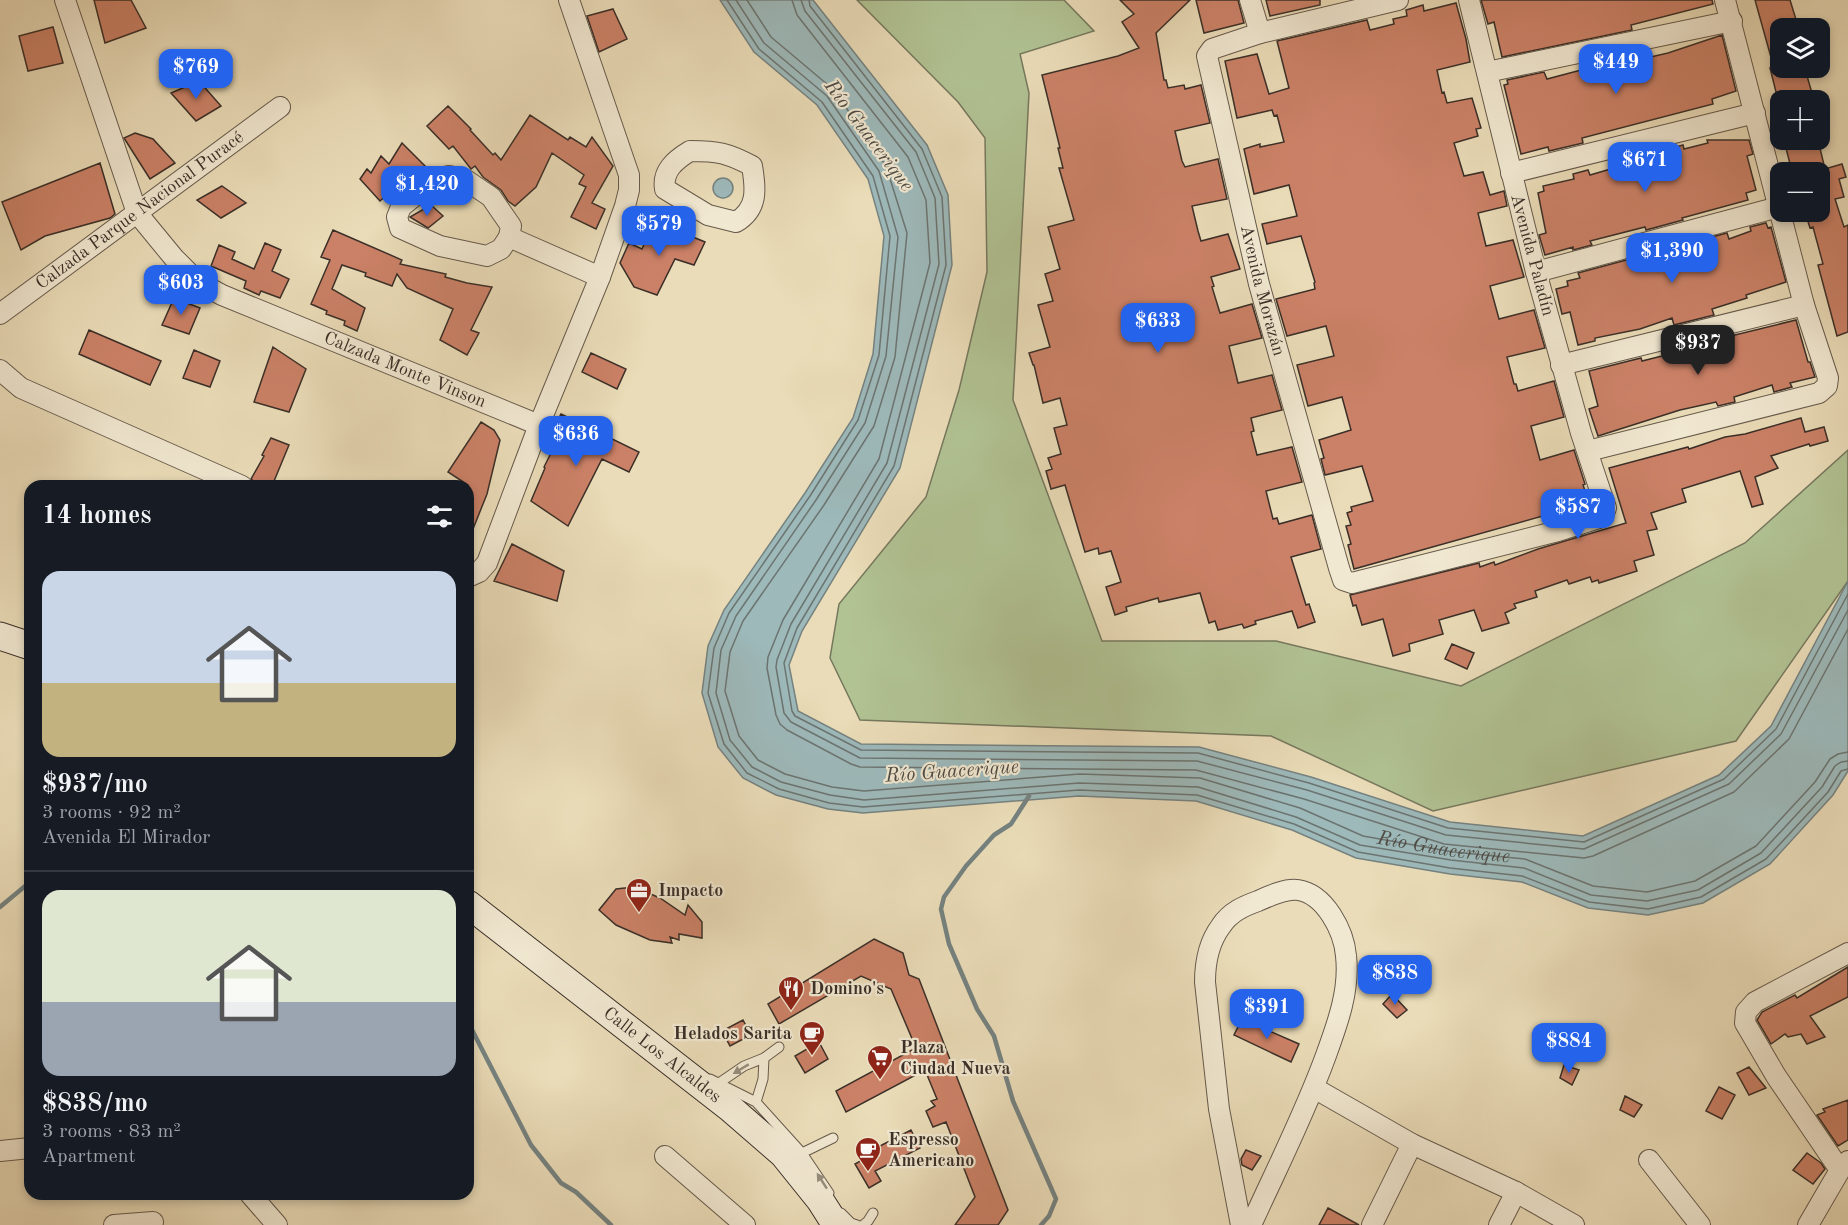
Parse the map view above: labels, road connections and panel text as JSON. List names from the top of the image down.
{
  "streets": {
    "main road": ["Calle Los Alcaldes"],
    "street": [
      "Calzada Parque Nacional Puracé",
      "Avenida Paladín",
      "Avenida Morazán",
      "Calzada Monte Vinson"
    ]
  },
  "crossings": [
    ["Calzada Parque Nacional Puracé", "Calzada Monte Vinson"],
    ["Avenida Paladín", "Avenida Morazán"]
  ],
  "water": ["Río Guacerique"],
  "places": {
    "office": ["Impacto"],
    "restaurant": ["Domino's"],
    "cafe": ["Helados Sarita", "Espresso Americano"],
    "supermarket": ["Plaza Ciudad Nueva"]
  },
  "page": {
    "map_buttons": ["+", "−"],
    "price": [
      "$449",
      "$769",
      "$671",
      "$1,420",
      "$579",
      "$1,390",
      "$603",
      "$633",
      "$937",
      "$636",
      "$587",
      "$838",
      "$391",
      "$884"
    ],
    "heading": "14 homes",
    "list": [
      {
        "name": "$937/mo",
        "note": "3 rooms · 92 m² · Avenida El Mirador"
      },
      {
        "name": "$838/mo",
        "note": "3 rooms · 83 m² · Apartment"
      }
    ]
  }
}
